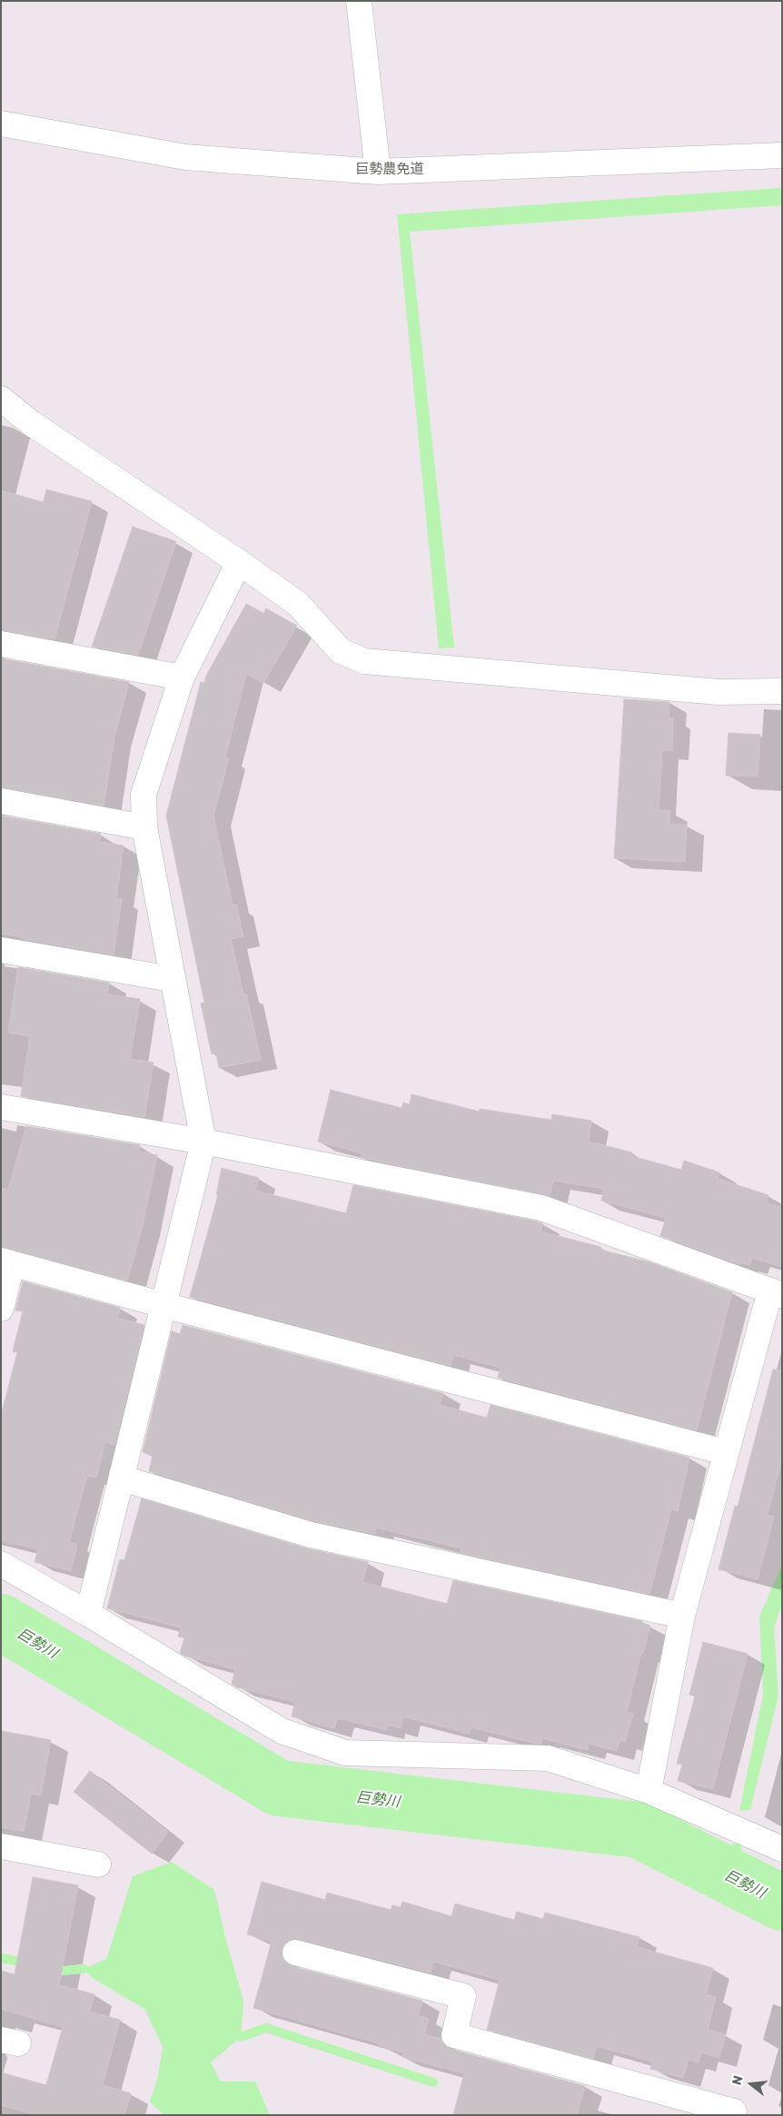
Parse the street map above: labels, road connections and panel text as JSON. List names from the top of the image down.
{
  "streets": {
    "street": ["巨勢農免道"]
  },
  "water": ["巨勢川"],
  "north": "left"
}
